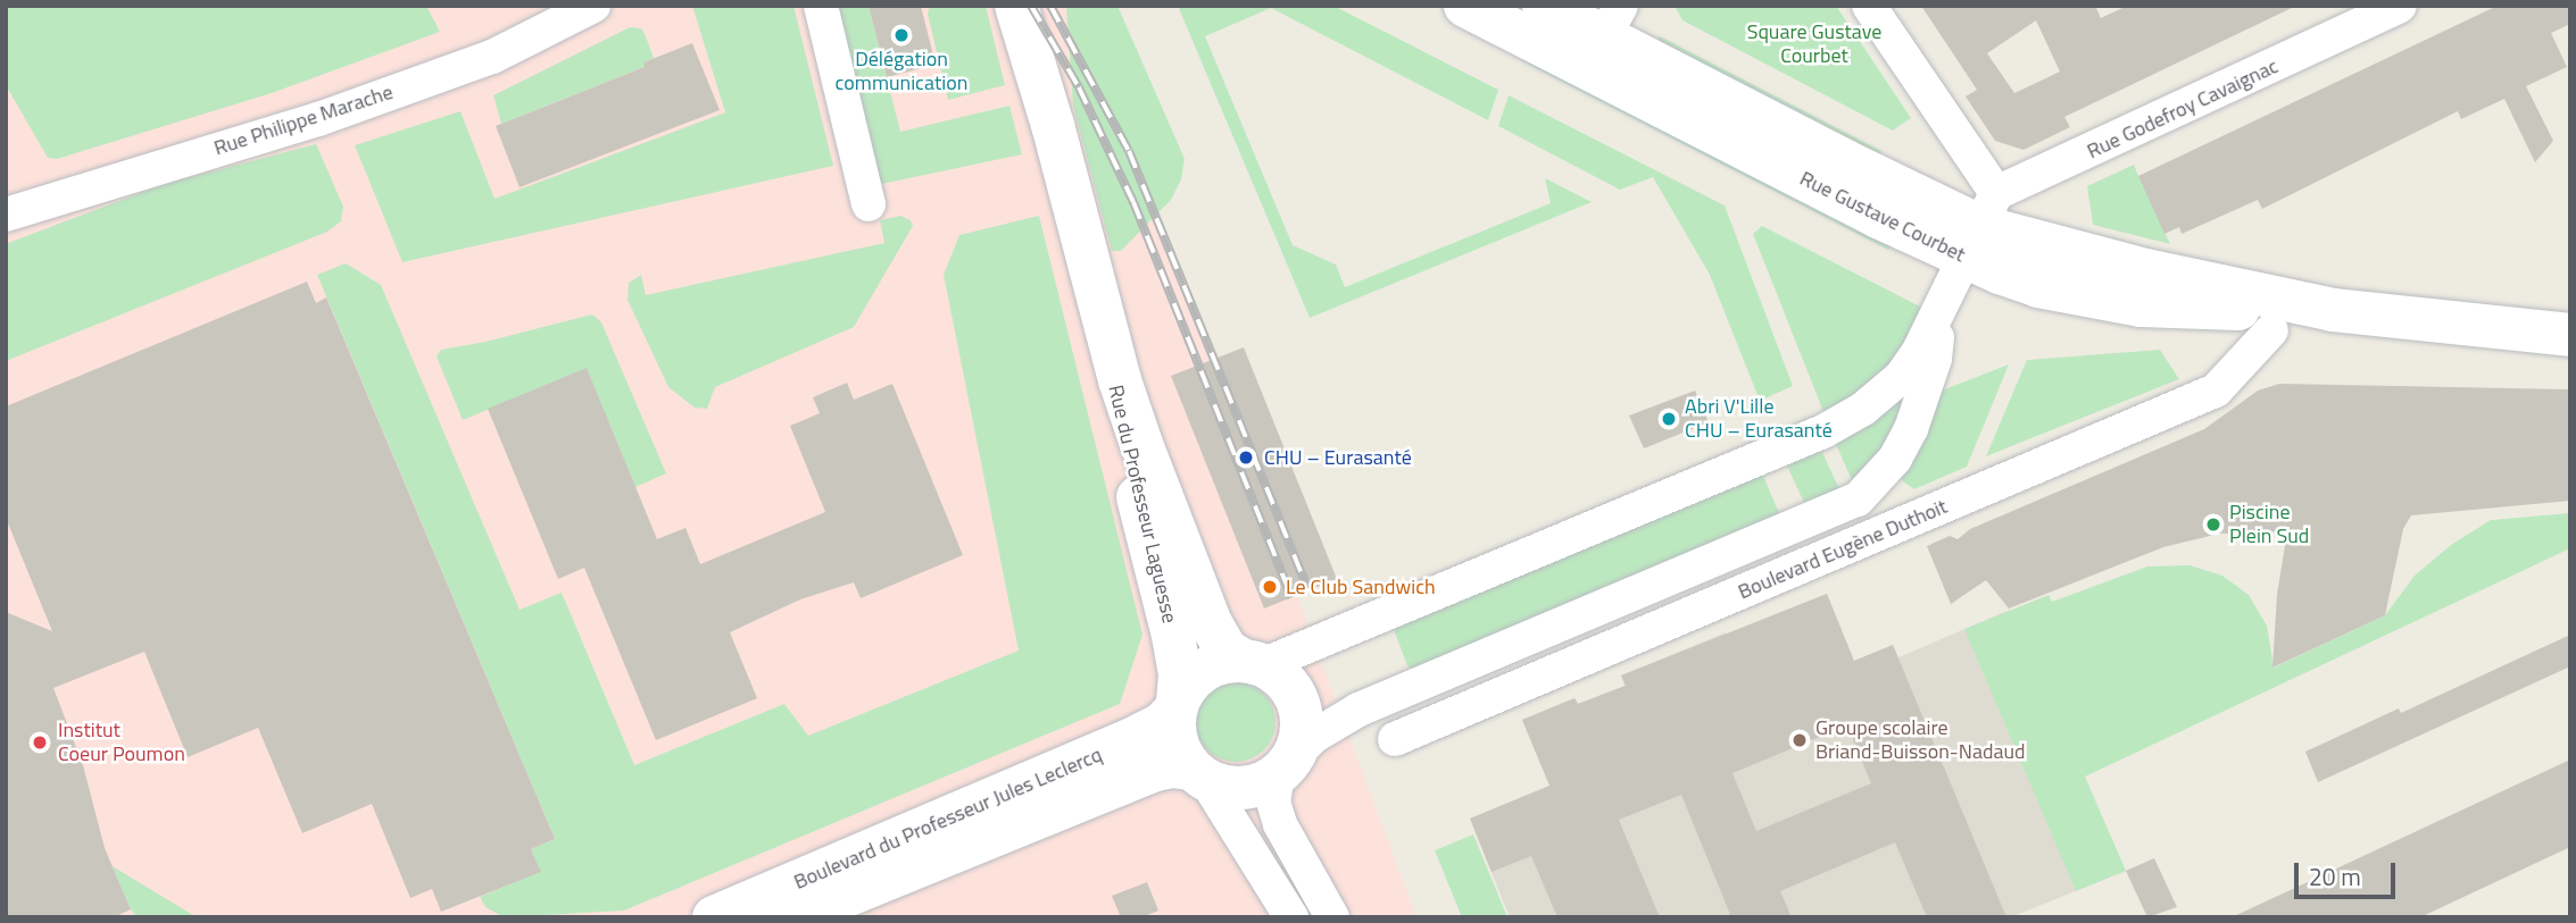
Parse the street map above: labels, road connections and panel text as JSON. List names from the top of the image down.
{
  "streets": {
    "street": [
      "Rue Godefroy Cavaignac",
      "Rue Philippe Marache",
      "Rue Gustave Courbet",
      "Rue du Professeur Laguesse",
      "Boulevard Eugène Duthoit",
      "Boulevard du Professeur Jules Leclercq"
    ]
  },
  "crossings": [
    ["Rue Godefroy Cavaignac", "Rue Gustave Courbet"],
    ["Rue Godefroy Cavaignac", "Boulevard Eugène Duthoit"],
    ["Rue Gustave Courbet", "Boulevard Eugène Duthoit"],
    ["Rue du Professeur Laguesse", "Boulevard Eugène Duthoit"],
    ["Rue du Professeur Laguesse", "Boulevard du Professeur Jules Leclercq"],
    ["Boulevard Eugène Duthoit", "Boulevard du Professeur Jules Leclercq"]
  ],
  "parks": ["Square Gustave Courbet"],
  "places": [
    "Délégation communication",
    "Abri V'Lille CHU – Eurasanté",
    "CHU – Eurasanté",
    "Piscine Plein Sud",
    "Le Club Sandwich",
    "Groupe scolaire Briand-Buisson-Nadaud",
    "Institut Coeur Poumon"
  ],
  "scale_bar": "20 m"
}
